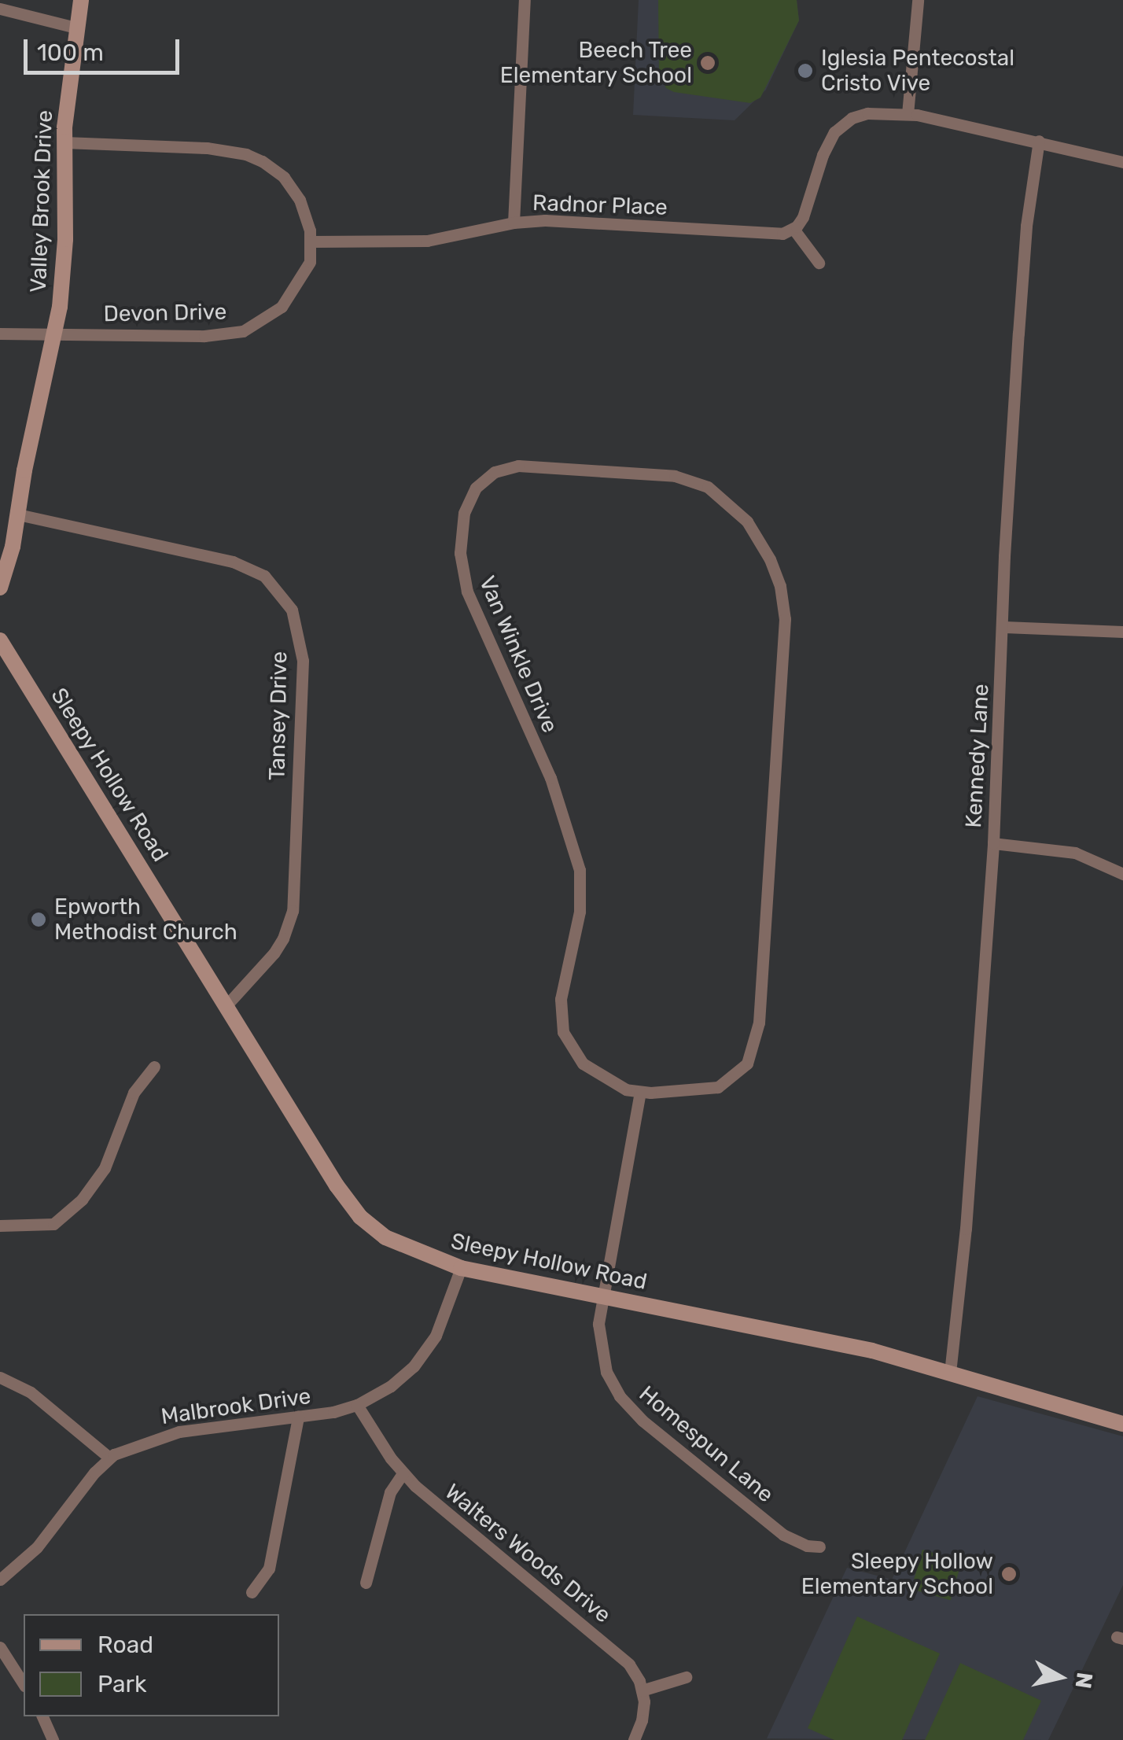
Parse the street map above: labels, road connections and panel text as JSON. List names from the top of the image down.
{
  "streets": {
    "main road": ["Valley Brook Drive", "Sleepy Hollow Road"],
    "street": [
      "Radnor Place",
      "Devon Drive",
      "Van Winkle Drive",
      "Tansey Drive",
      "Kennedy Lane",
      "Malbrook Drive",
      "Homespun Lane",
      "Walters Woods Drive"
    ]
  },
  "crossings": [
    ["Valley Brook Drive", "Devon Drive"],
    ["Valley Brook Drive", "Tansey Drive"],
    ["Radnor Place", "Devon Drive"],
    ["Tansey Drive", "Sleepy Hollow Road"],
    ["Kennedy Lane", "Sleepy Hollow Road"],
    ["Sleepy Hollow Road", "Malbrook Drive"],
    ["Sleepy Hollow Road", "Homespun Lane"],
    ["Malbrook Drive", "Walters Woods Drive"]
  ],
  "places": [
    "Beech Tree Elementary School",
    "Iglesia Pentecostal Cristo Vive",
    "Epworth Methodist Church",
    "Sleepy Hollow Elementary School"
  ],
  "legend": ["Road", "Park"],
  "scale_bar": "100 m",
  "north": "right"
}
